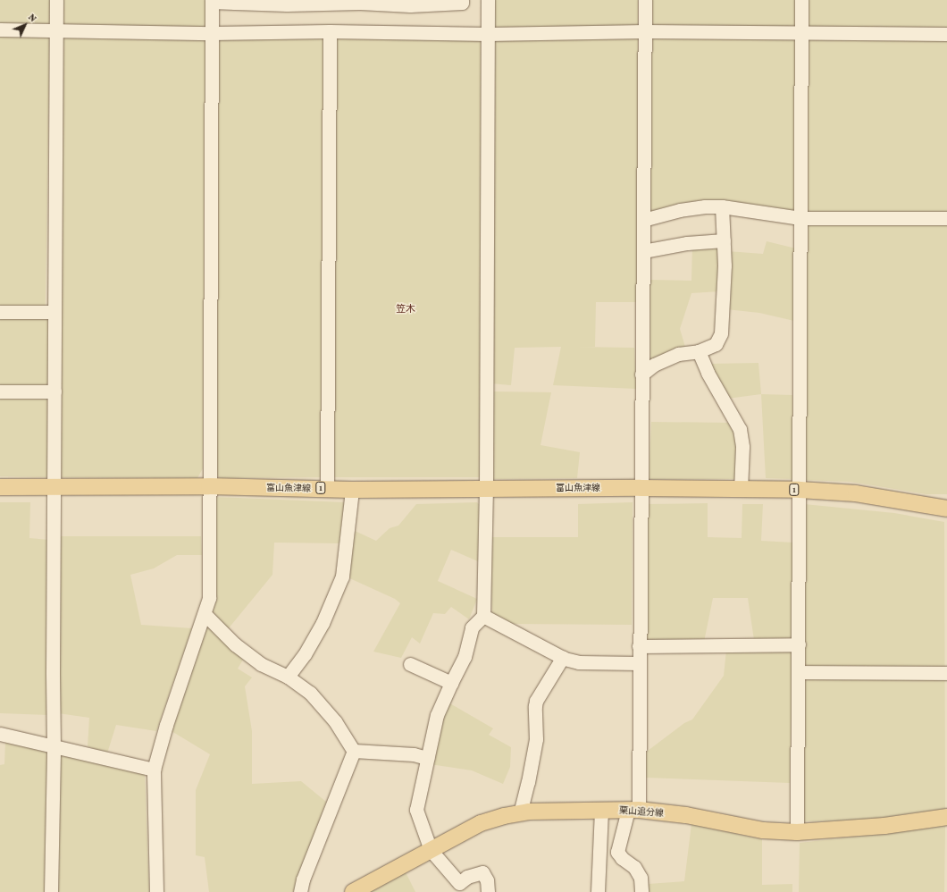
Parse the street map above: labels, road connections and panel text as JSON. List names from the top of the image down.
{
  "streets": {
    "main road": ["富山魚津線", "1", "栗山追分線"]
  },
  "crossings": [
    ["富山魚津線", "1"]
  ],
  "districts": ["笠木"],
  "north": "top right"
}
